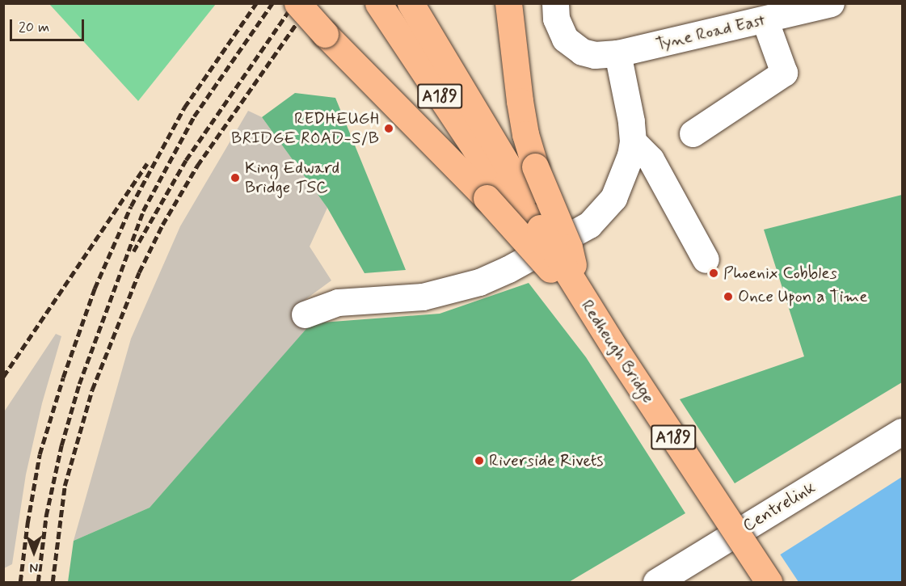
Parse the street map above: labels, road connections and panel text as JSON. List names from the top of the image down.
{
  "streets": {
    "main road": ["A189", "Redheugh Bridge"],
    "street": ["Tyne Road East", "Centrelink"]
  },
  "crossings": [
    ["A189", "Redheugh Bridge"]
  ],
  "places": [
    "REDHEUGH BRIDGE ROAD-S/B",
    "King Edward Bridge TSC",
    "Phoenix Cobbles",
    "Once Upon a Time",
    "Riverside Rivets"
  ],
  "scale_bar": "20 m",
  "north": "bottom"
}
